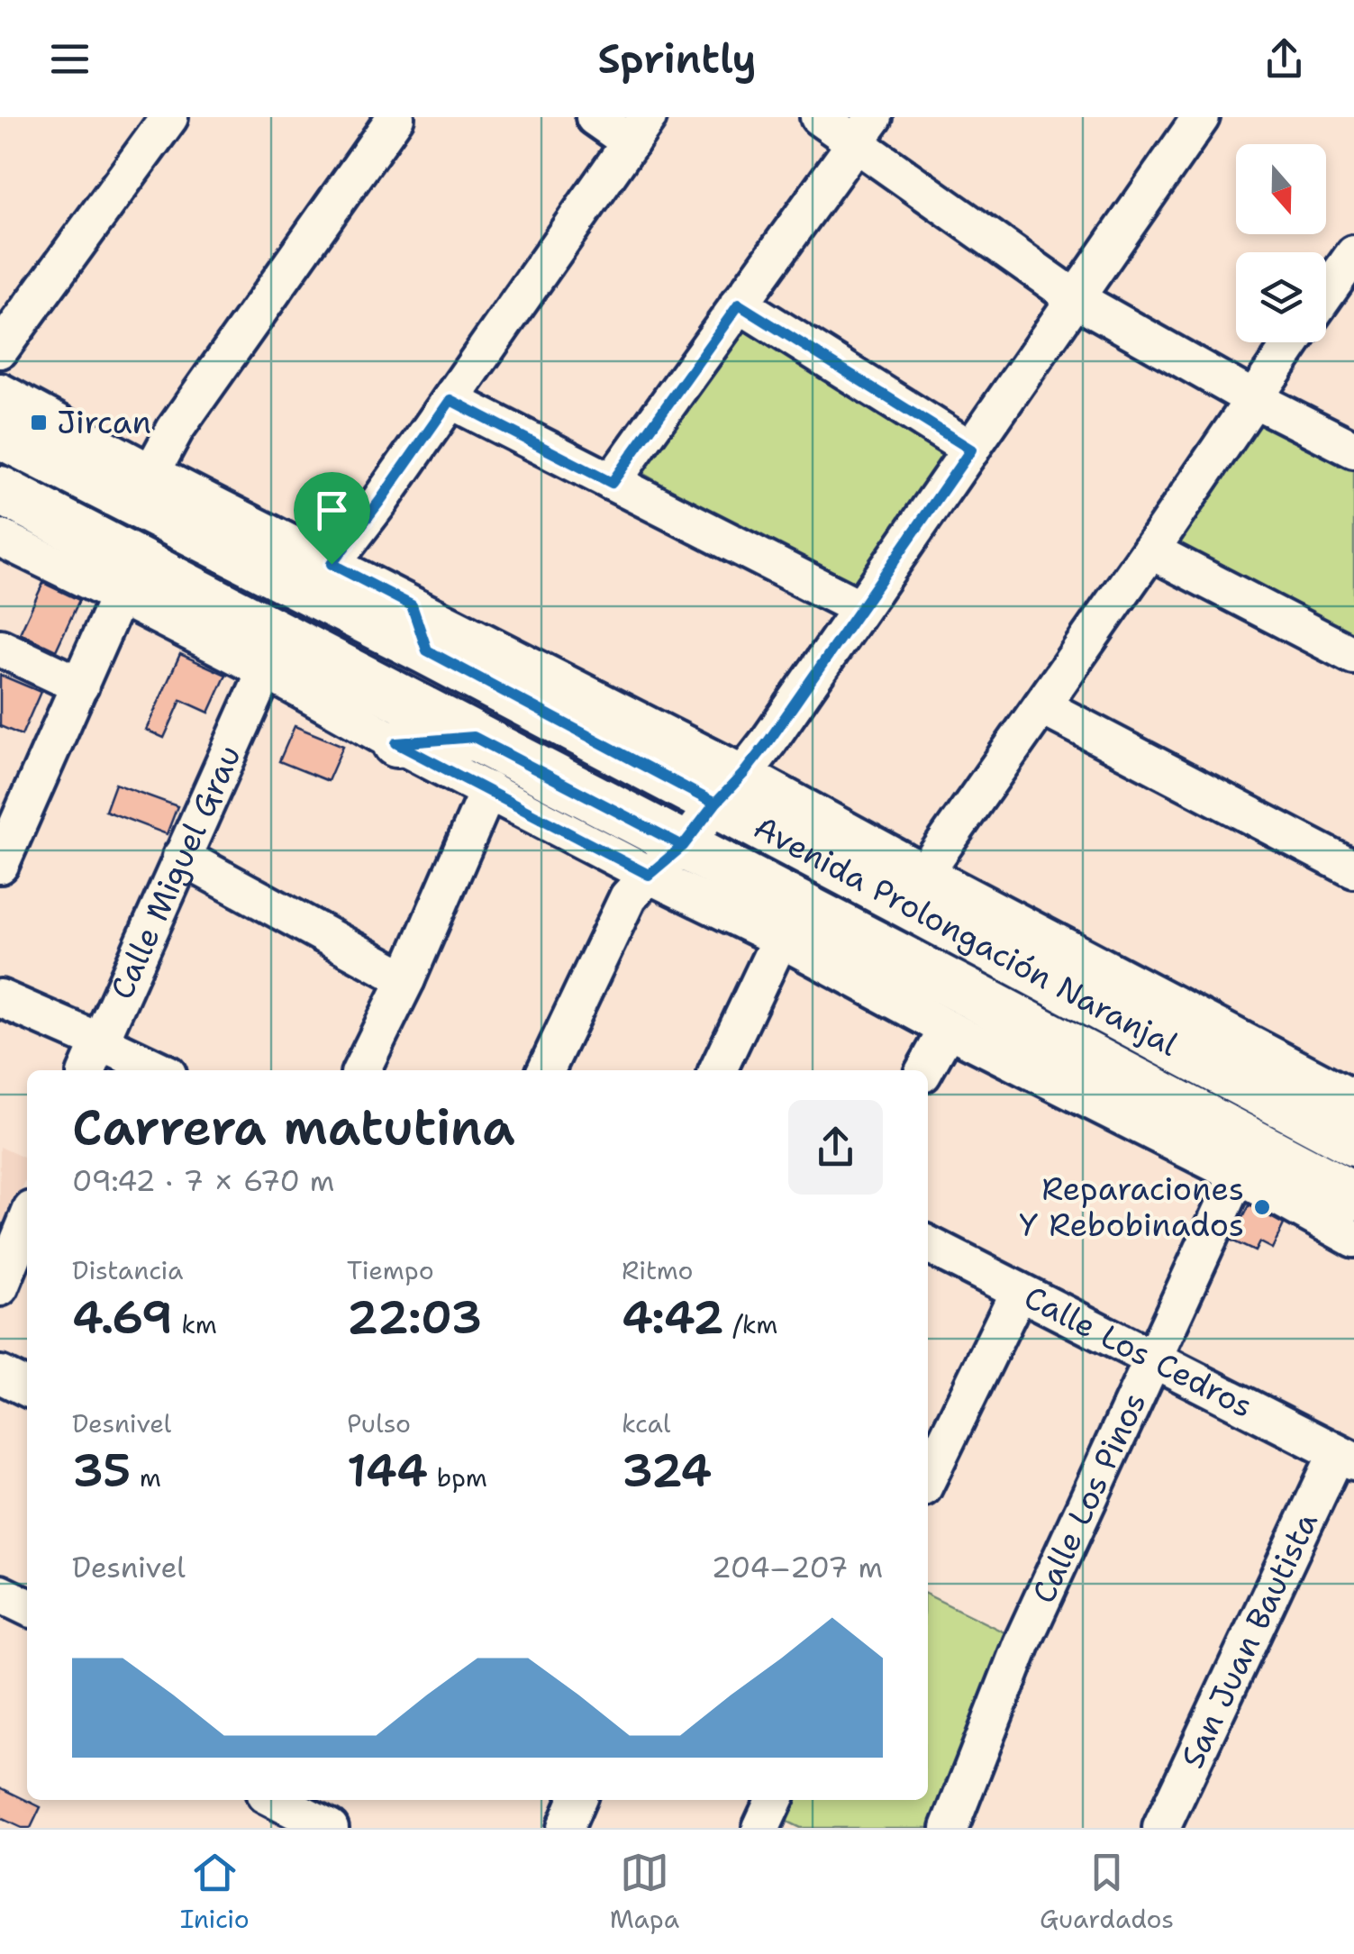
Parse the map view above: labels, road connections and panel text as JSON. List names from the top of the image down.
{
  "streets": {
    "main road": ["Avenida Prolongación Naranjal"],
    "street": [
      "Calle Miguel Grau",
      "Calle Los Cedros",
      "Calle Los Pinos",
      "San Juan Bautista"
    ]
  },
  "crossings": [
    ["Calle Miguel Grau", "Avenida Prolongación Naranjal"],
    ["Avenida Prolongación Naranjal", "Calle Los Pinos"],
    ["Calle Los Cedros", "Calle Los Pinos"],
    ["Calle Los Cedros", "San Juan Bautista"]
  ],
  "places": {
    "transit": ["Jircan"],
    "other": ["Reparaciones Y Rebobinados"]
  },
  "north": "bottom",
  "page": {
    "header": "Sprintly",
    "heading": ["Carrera matutina", "09:42 · 7 × 670 m"],
    "stats": [
      ["Distancia", "4.69 km"],
      ["Tiempo", "22:03"],
      ["Ritmo", "4:42 /km"],
      ["Desnivel", "35 m"],
      ["Pulso", "144 bpm"],
      ["kcal", "324"]
    ],
    "chart": ["Desnivel", "204–207 m"],
    "tabs": ["Inicio", "Mapa", "Guardados"]
  }
}
